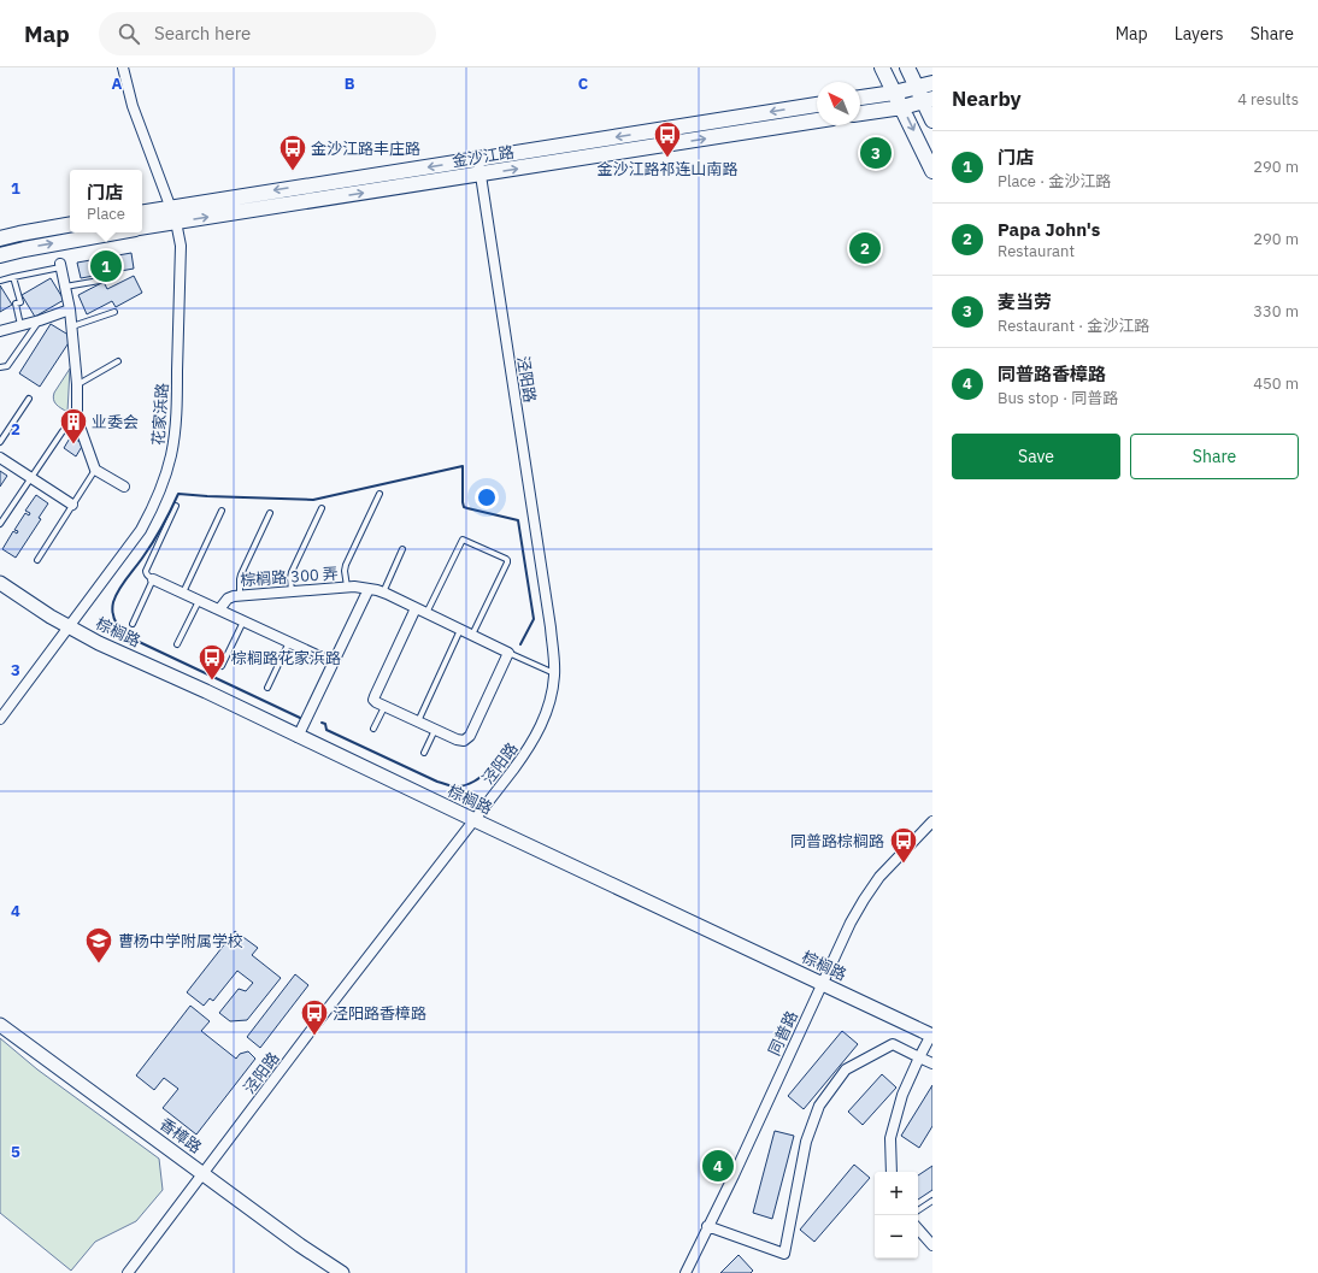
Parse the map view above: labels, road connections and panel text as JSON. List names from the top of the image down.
{
  "streets": {
    "main road": ["金沙江路"],
    "street": [
      "泾阳路",
      "花家浜路",
      "棕榈路 300 弄",
      "棕榈路",
      "同普路",
      "香樟路"
    ]
  },
  "crossings": [
    ["金沙江路", "泾阳路"],
    ["金沙江路", "花家浜路"],
    ["泾阳路", "棕榈路"],
    ["泾阳路", "香樟路"],
    ["花家浜路", "棕榈路"],
    ["棕榈路", "同普路"]
  ],
  "places": {
    "bus stop": [
      "金沙江路祁连山南路",
      "金沙江路丰庄路",
      "棕榈路花家浜路",
      "同普路棕榈路",
      "泾阳路香樟路"
    ],
    "building": ["业委会"],
    "school or university": ["曹杨中学附属学校"]
  },
  "north": "top left",
  "page": {
    "header": "Map",
    "search": "Search here",
    "nav": ["Map", "Layers", "Share"],
    "heading": ["Nearby", "4 results"],
    "list": [
      {
        "mark": "1",
        "name": "门店",
        "note": "Place · 金沙江路",
        "value": "290 m"
      },
      {
        "mark": "2",
        "name": "Papa John's",
        "note": "Restaurant",
        "value": "290 m"
      },
      {
        "mark": "3",
        "name": "麦当劳",
        "note": "Restaurant · 金沙江路",
        "value": "330 m"
      },
      {
        "mark": "4",
        "name": "同普路香樟路",
        "note": "Bus stop · 同普路",
        "value": "450 m"
      }
    ],
    "pins": [
      "3",
      "2",
      "1",
      "4"
    ],
    "popup": ["门店", "Place"],
    "buttons": ["Save", "Share"],
    "map_buttons": ["+", "−"]
  },
  "grid": {
    "columns": ["A", "B", "C"],
    "rows": [
      "1",
      "2",
      "3",
      "4",
      "5"
    ]
  }
}
